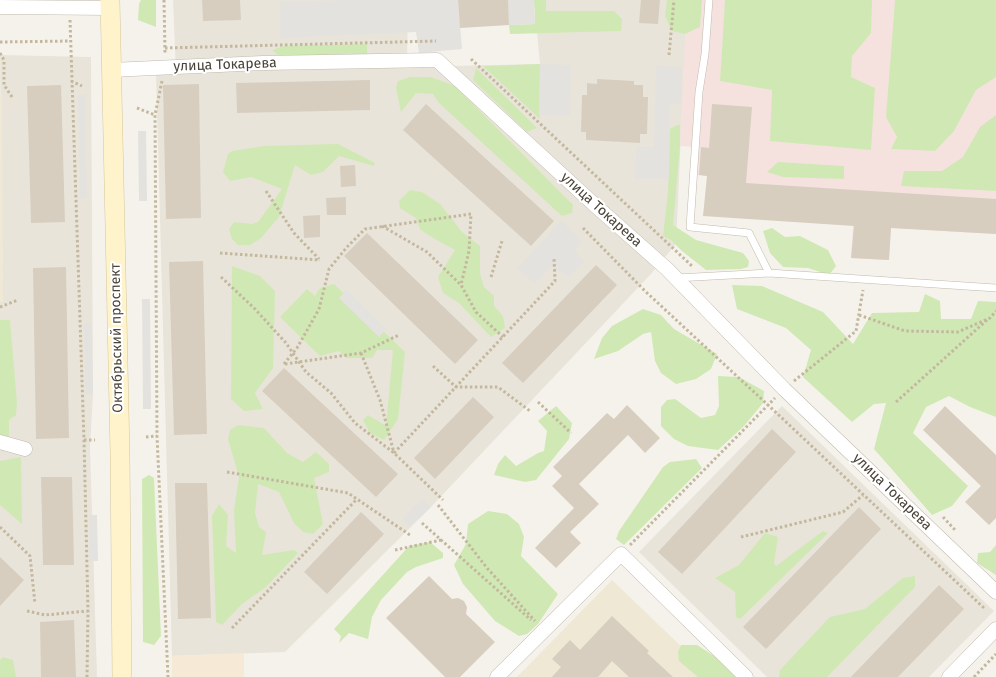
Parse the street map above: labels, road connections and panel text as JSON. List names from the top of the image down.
{
  "streets": {
    "main road": ["Октябрьский проспект"],
    "street": ["улица Токарева"]
  },
  "crossings": [
    ["улица Токарева", "Октябрьский проспект"]
  ]
}
